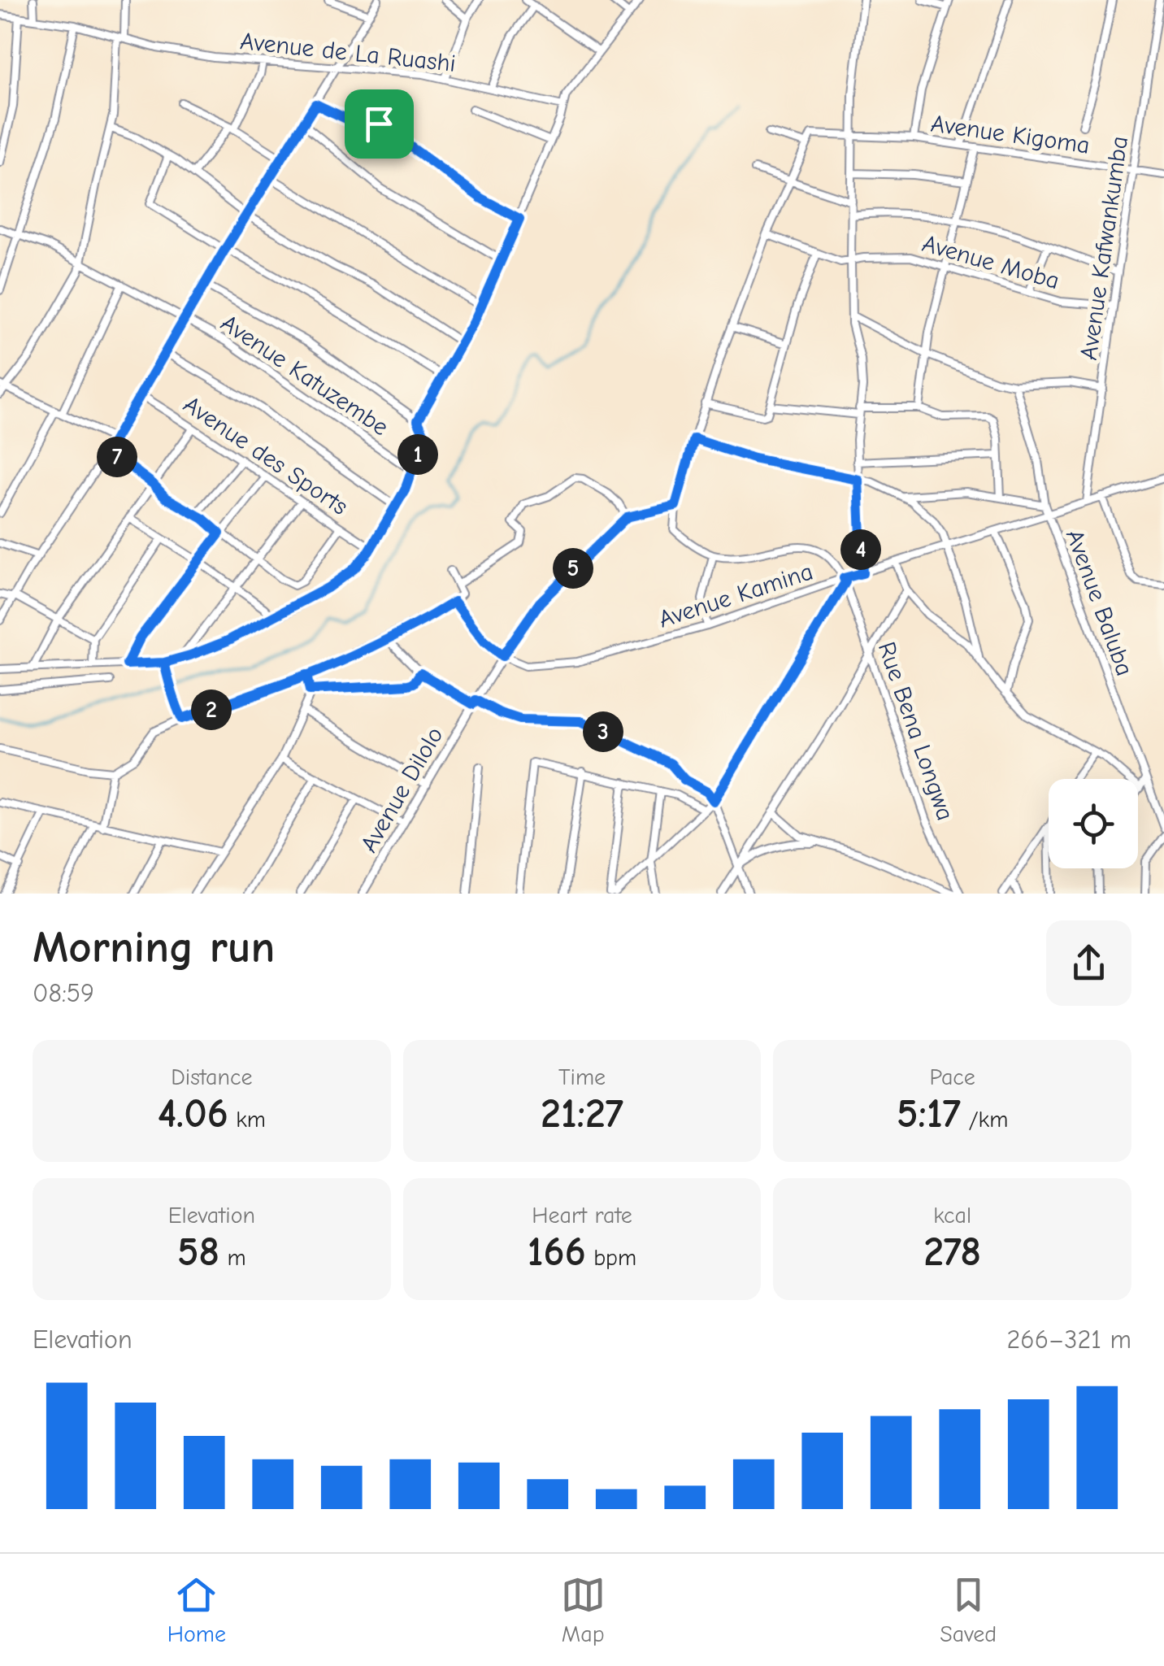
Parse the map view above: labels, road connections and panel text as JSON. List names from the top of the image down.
{
  "streets": {
    "street": [
      "Avenue de La Ruashi",
      "Avenue Kigoma",
      "Avenue Kafwankumba",
      "Avenue Moba",
      "Avenue Katuzembe",
      "Avenue des Sports",
      "Avenue Kamina",
      "Avenue Baluba",
      "Rue Bena Longwa",
      "Avenue Dilolo"
    ]
  },
  "crossings": [
    ["Avenue Kigoma", "Avenue Kafwankumba"],
    ["Avenue Kafwankumba", "Avenue Moba"],
    ["Avenue Kafwankumba", "Avenue Kamina"],
    ["Avenue Kamina", "Avenue Baluba"],
    ["Avenue Kamina", "Rue Bena Longwa"],
    ["Avenue Kamina", "Avenue Dilolo"]
  ],
  "page": {
    "pins": [
      "1",
      "7",
      "4",
      "5",
      "2",
      "3"
    ],
    "heading": ["Morning run", "08:59"],
    "stats": [
      ["Distance", "4.06 km"],
      ["Time", "21:27"],
      ["Pace", "5:17 /km"],
      ["Elevation", "58 m"],
      ["Heart rate", "166 bpm"],
      ["kcal", "278"]
    ],
    "chart": ["Elevation", "266–321 m"],
    "tabs": ["Home", "Map", "Saved"]
  }
}
